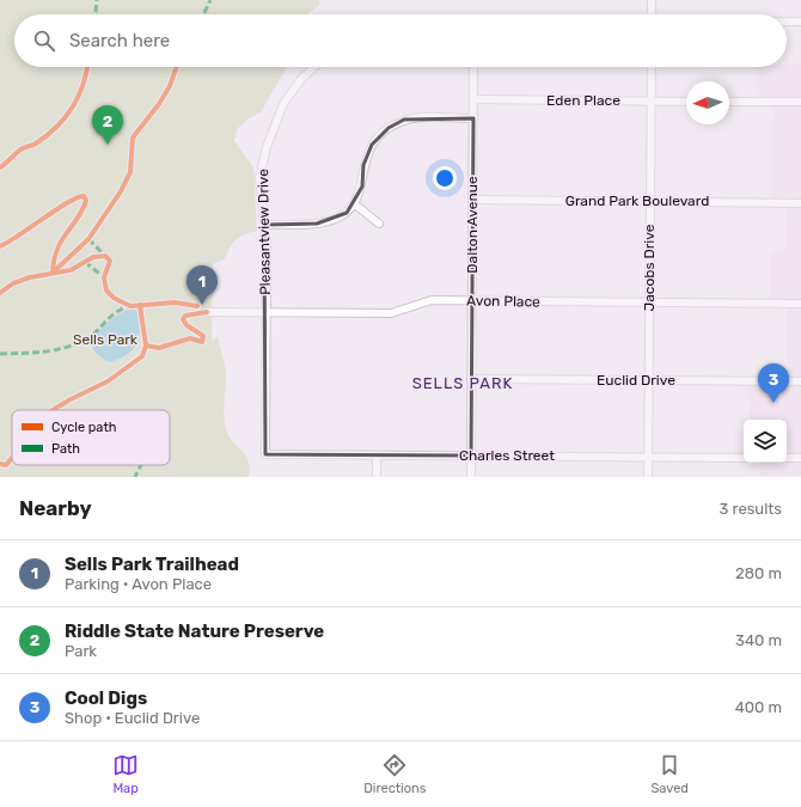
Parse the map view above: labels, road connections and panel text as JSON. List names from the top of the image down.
{
  "streets": {
    "street": [
      "Eden Place",
      "Grand Park Boulevard",
      "Dalton Avenue",
      "Pleasantview Drive",
      "Jacobs Drive",
      "Avon Place",
      "Euclid Drive",
      "Charles Street"
    ]
  },
  "crossings": [
    ["Eden Place", "Dalton Avenue"],
    ["Eden Place", "Jacobs Drive"],
    ["Grand Park Boulevard", "Dalton Avenue"],
    ["Grand Park Boulevard", "Jacobs Drive"],
    ["Dalton Avenue", "Avon Place"],
    ["Dalton Avenue", "Euclid Drive"],
    ["Dalton Avenue", "Charles Street"],
    ["Pleasantview Drive", "Avon Place"],
    ["Pleasantview Drive", "Charles Street"],
    ["Jacobs Drive", "Avon Place"],
    ["Jacobs Drive", "Euclid Drive"],
    ["Jacobs Drive", "Charles Street"]
  ],
  "districts": ["SELLS PARK"],
  "parks": ["Sells Park"],
  "legend": ["Cycle path", "Path"],
  "north": "left",
  "page": {
    "search": "Search here",
    "pins": ["2", "1", "3"],
    "heading": ["Nearby", "3 results"],
    "list": [
      {
        "mark": "1",
        "name": "Sells Park Trailhead",
        "note": "Parking · Avon Place",
        "value": "280 m"
      },
      {
        "mark": "2",
        "name": "Riddle State Nature Preserve",
        "note": "Park",
        "value": "340 m"
      },
      {
        "mark": "3",
        "name": "Cool Digs",
        "note": "Shop · Euclid Drive",
        "value": "400 m"
      }
    ],
    "nav": ["Map", "Directions", "Saved"]
  }
}
